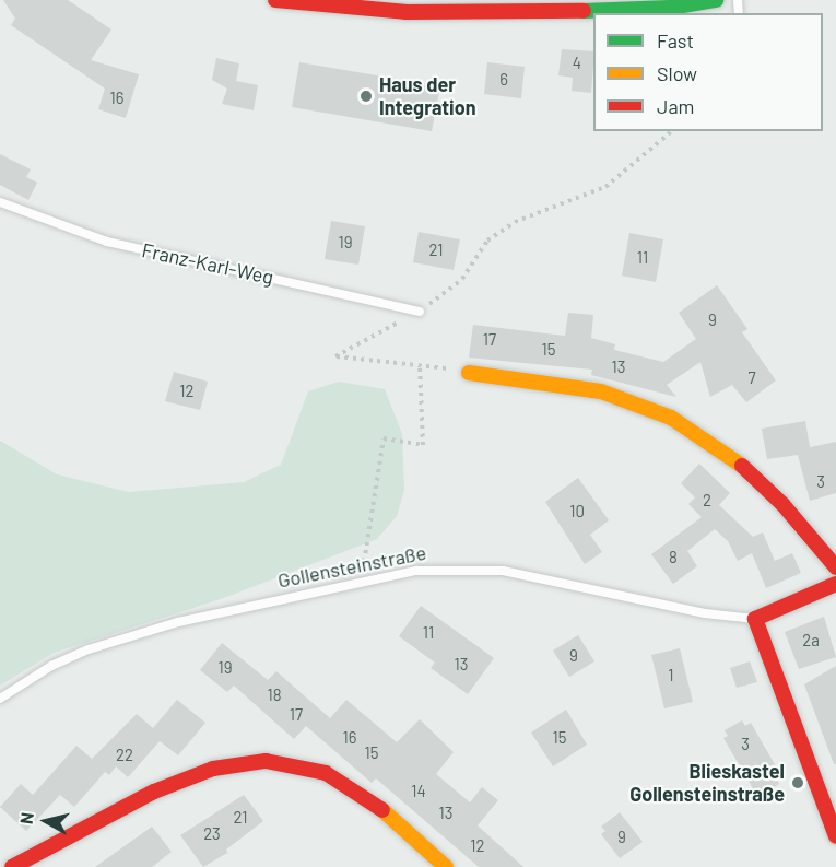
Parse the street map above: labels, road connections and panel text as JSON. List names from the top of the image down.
{
  "streets": {
    "street": ["Gollensteinstraße"],
    "lane": ["Franz-Karl-Weg"]
  },
  "places": ["Haus der Integration", "Blieskastel Gollensteinstraße"],
  "house_numbers": [
    "4",
    "6",
    "16",
    "19",
    "21",
    "11",
    "9",
    "17",
    "15",
    "13",
    "7",
    "12",
    "3",
    "2",
    "10",
    "8",
    "11",
    "2a",
    "9",
    "13",
    "19",
    "1",
    "18",
    "17",
    "16",
    "15",
    "3",
    "15",
    "22",
    "14",
    "13",
    "21",
    "23",
    "9",
    "12"
  ],
  "legend": ["Fast", "Slow", "Jam"],
  "north": "left"
}
